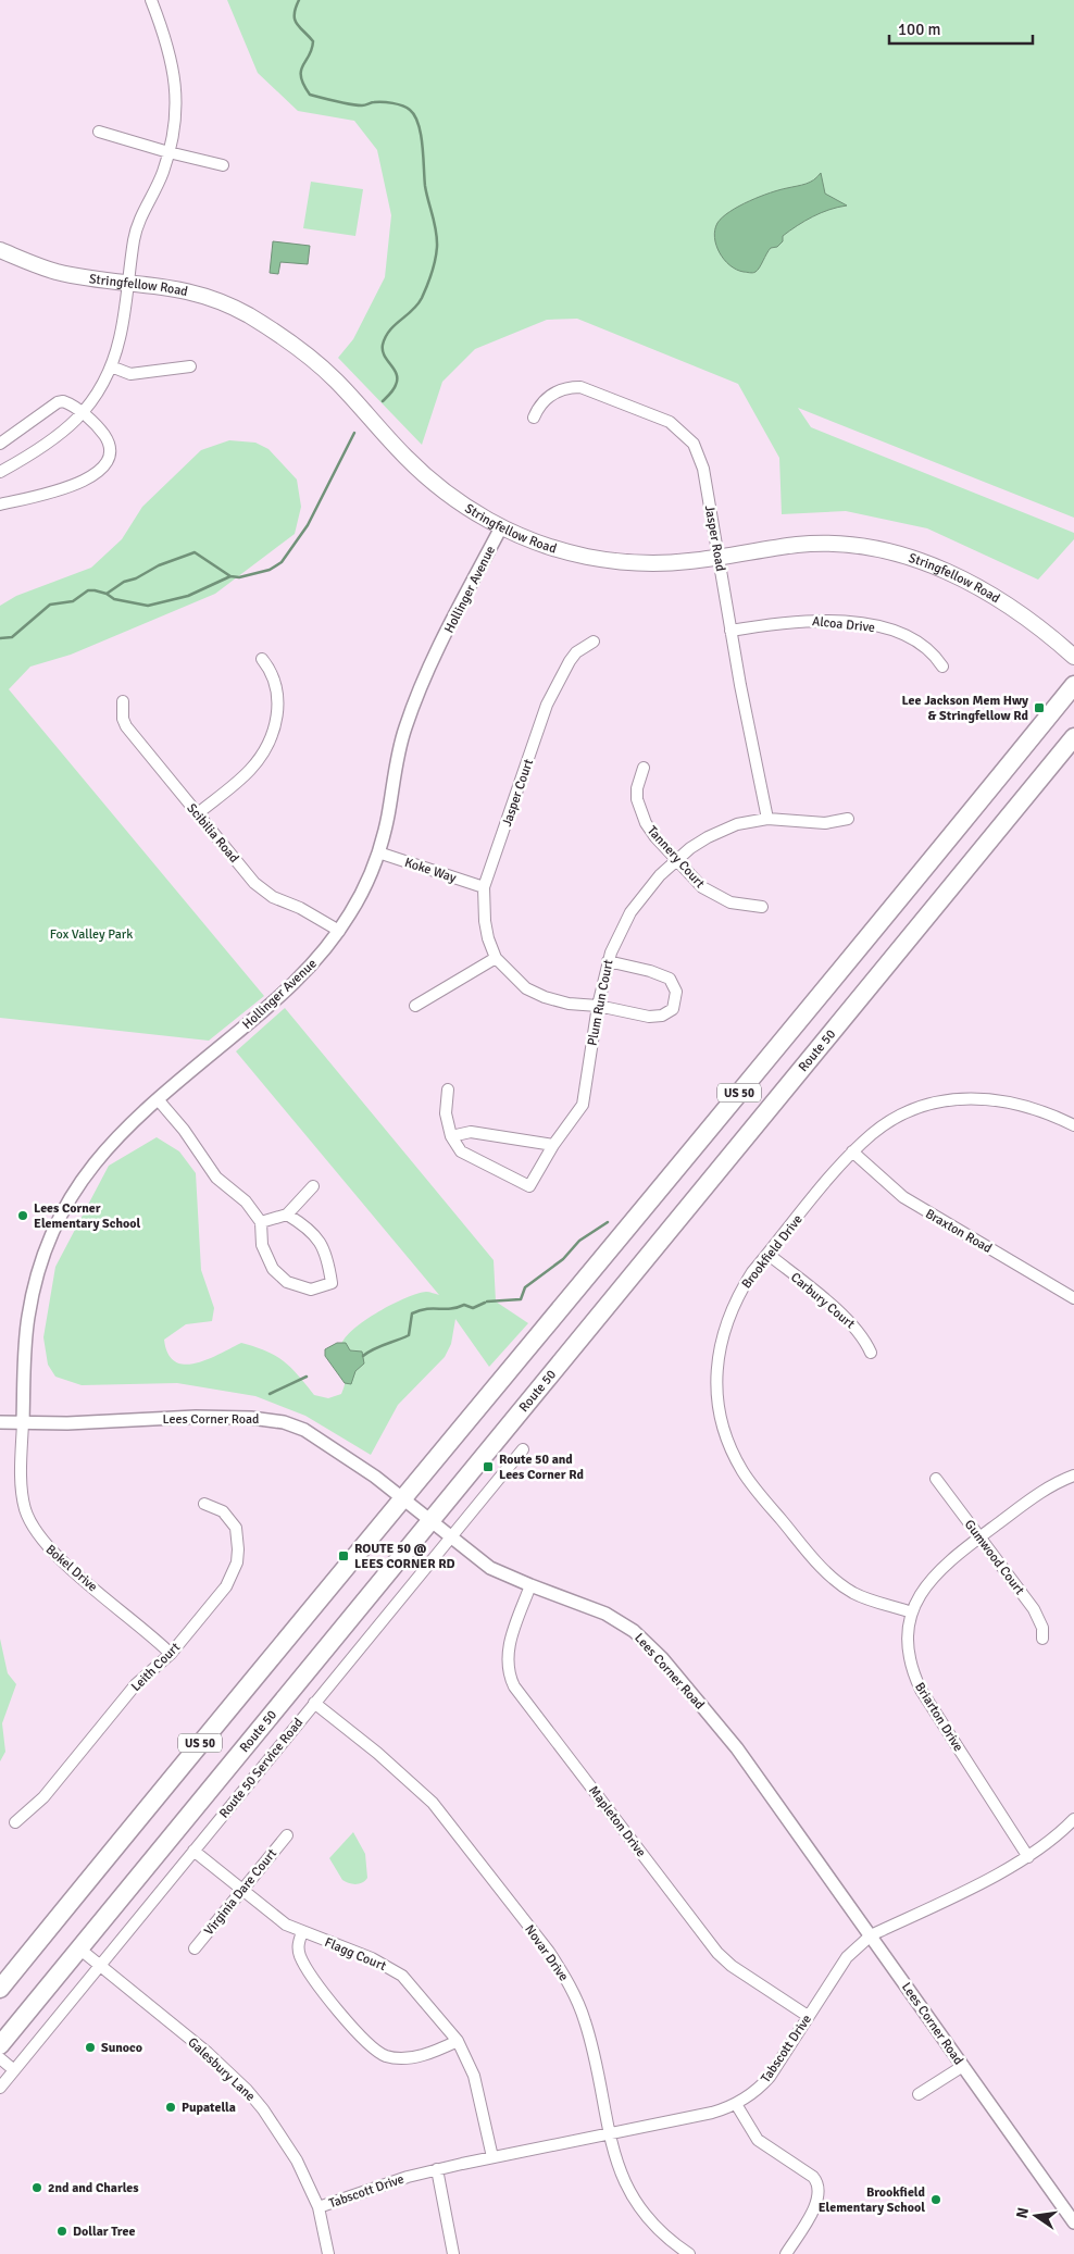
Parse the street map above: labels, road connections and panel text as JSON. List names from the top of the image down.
{
  "streets": {
    "highway": ["Route 50", "US 50"],
    "main road": ["Stringfellow Road"],
    "street": [
      "Jasper Road",
      "Hollinger Avenue",
      "Alcoa Drive",
      "Jasper Court",
      "Scibilia Road",
      "Tannery Court",
      "Koke Way",
      "Plum Run Court",
      "Braxton Road",
      "Brookfield Drive",
      "Carbury Court",
      "Lees Corner Road",
      "Gumwood Court",
      "Bokel Drive",
      "Leith Court",
      "Briarton Drive",
      "Route 50 Service Road",
      "Mapleton Drive",
      "Virginia Dare Court",
      "Novar Drive",
      "Flagg Court",
      "Tabscott Drive",
      "Galesbury Lane"
    ]
  },
  "crossings": [
    ["Stringfellow Road", "Jasper Road"],
    ["Stringfellow Road", "Hollinger Avenue"],
    ["Jasper Road", "Alcoa Drive"],
    ["Jasper Road", "Plum Run Court"],
    ["Hollinger Avenue", "Scibilia Road"],
    ["Hollinger Avenue", "Koke Way"],
    ["Hollinger Avenue", "Lees Corner Road"],
    ["Hollinger Avenue", "Bokel Drive"],
    ["Jasper Court", "Koke Way"],
    ["Jasper Court", "Plum Run Court"],
    ["Tannery Court", "Plum Run Court"],
    ["Route 50", "Lees Corner Road"],
    ["Route 50", "Galesbury Lane"],
    ["US 50", "Lees Corner Road"],
    ["Braxton Road", "Brookfield Drive"],
    ["Brookfield Drive", "Carbury Court"],
    ["Brookfield Drive", "Briarton Drive"],
    ["Lees Corner Road", "Bokel Drive"],
    ["Lees Corner Road", "Route 50 Service Road"],
    ["Lees Corner Road", "Mapleton Drive"],
    ["Lees Corner Road", "Tabscott Drive"],
    ["Gumwood Court", "Briarton Drive"],
    ["Bokel Drive", "Leith Court"],
    ["Briarton Drive", "Tabscott Drive"],
    ["Route 50 Service Road", "Novar Drive"],
    ["Route 50 Service Road", "Flagg Court"],
    ["Route 50 Service Road", "Galesbury Lane"],
    ["Mapleton Drive", "Tabscott Drive"],
    ["Virginia Dare Court", "Flagg Court"],
    ["Novar Drive", "Tabscott Drive"],
    ["Flagg Court", "Tabscott Drive"],
    ["Tabscott Drive", "Galesbury Lane"]
  ],
  "parks": ["Fox Valley Park"],
  "places": {
    "transit": ["Lee Jackson Mem Hwy & Stringfellow Rd", "Route 50 and Lees Corner Rd", "ROUTE 50 @ LEES CORNER RD"],
    "other": [
      "Lees Corner Elementary School",
      "Sunoco",
      "Pupatella",
      "2nd and Charles",
      "Brookfield Elementary School",
      "Dollar Tree"
    ]
  },
  "scale_bar": "100 m",
  "north": "left"
}
